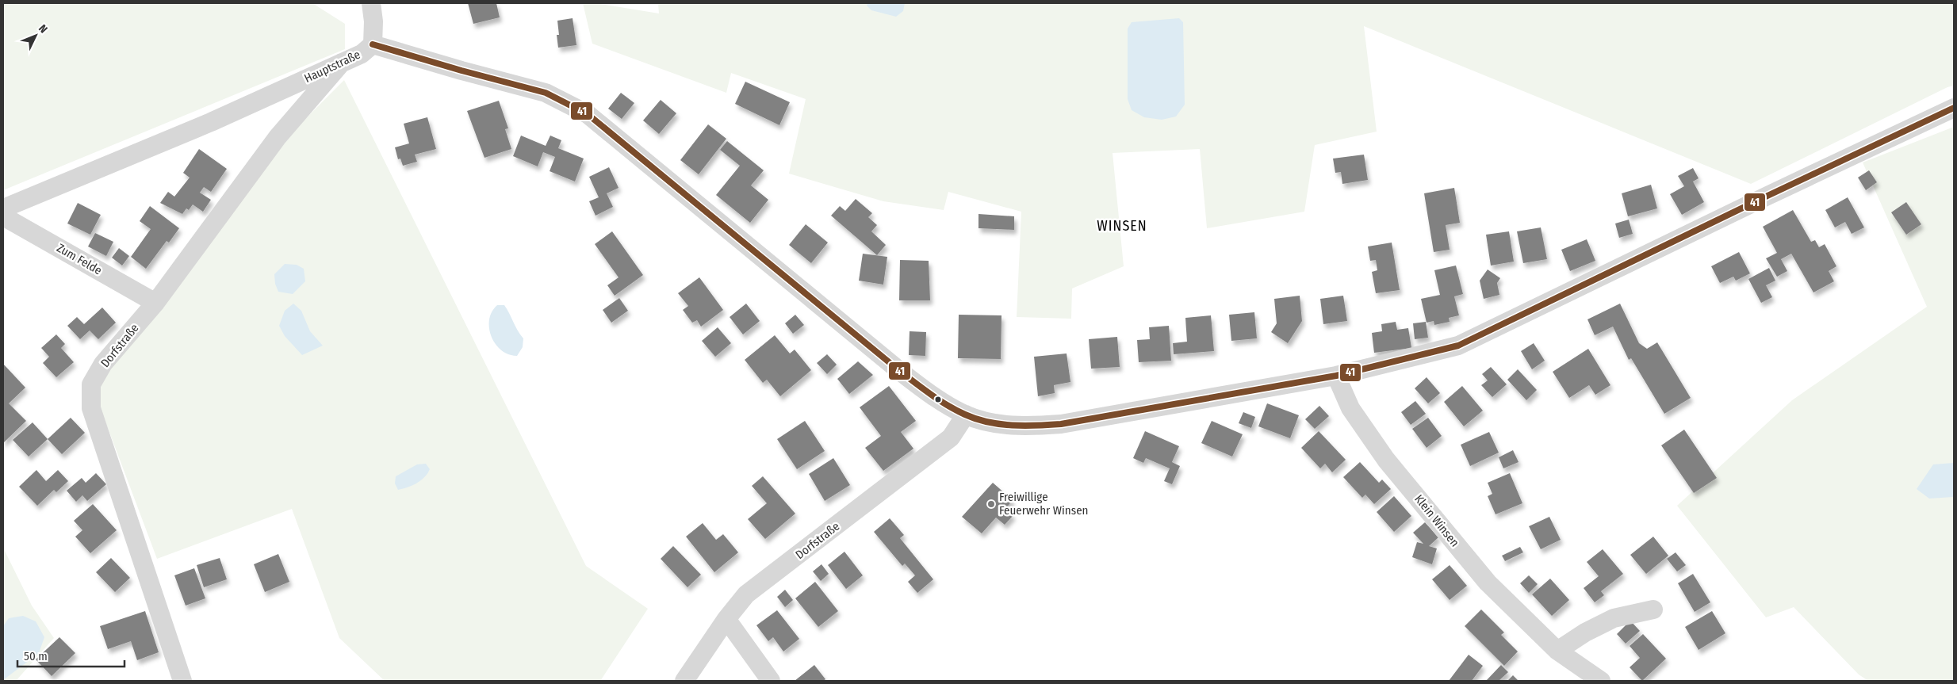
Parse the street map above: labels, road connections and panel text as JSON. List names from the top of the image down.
{
  "streets": {
    "street": [
      "Hauptstraße",
      "Zum Felde",
      "Dorfstraße",
      "Klein Winsen"
    ]
  },
  "crossings": [
    ["Hauptstraße", "Dorfstraße"],
    ["Hauptstraße", "Klein Winsen"],
    ["Zum Felde", "Dorfstraße"]
  ],
  "districts": ["WINSEN"],
  "places": ["Freiwillige Feuerwehr Winsen"],
  "lines": ["transit line 41"],
  "scale_bar": "50 m",
  "north": "top right"
}
